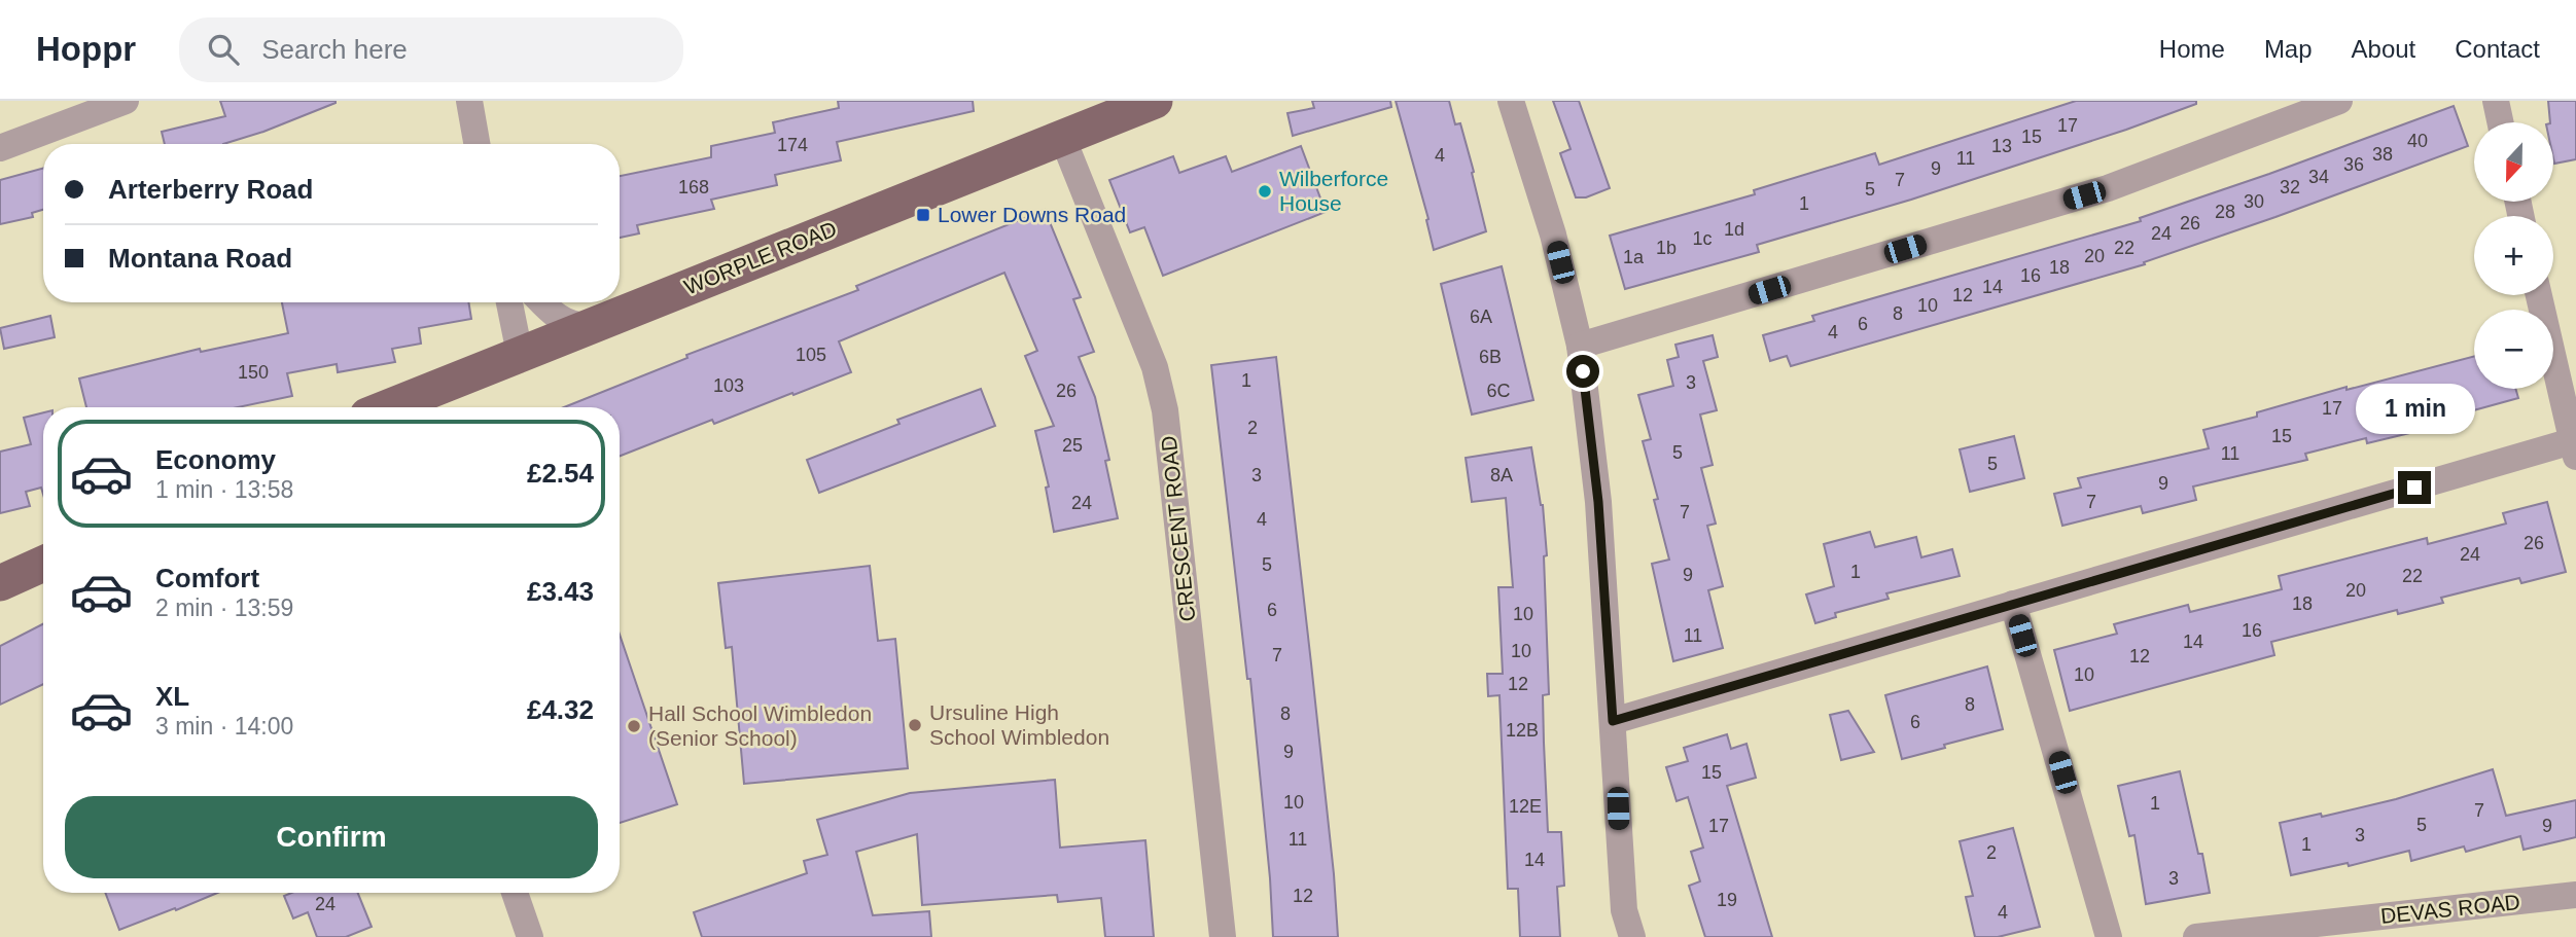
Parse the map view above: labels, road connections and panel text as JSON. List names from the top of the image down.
{
  "streets": {
    "main road": ["WORPLE ROAD"],
    "street": ["CRESCENT ROAD", "DEVAS ROAD"]
  },
  "crossings": [
    ["WORPLE ROAD", "CRESCENT ROAD"]
  ],
  "places": {
    "other": ["Wilberforce House", "Ursuline High School Wimbledon", "Hall School Wimbledon (Senior School)"],
    "transit": ["Lower Downs Road"]
  },
  "house_numbers": [
    "17",
    "15",
    "40",
    "174",
    "13",
    "38",
    "4",
    "11",
    "36",
    "9",
    "34",
    "7",
    "168",
    "32",
    "5",
    "30",
    "1",
    "28",
    "26",
    "1d",
    "24",
    "1c",
    "1b",
    "22",
    "20",
    "1a",
    "18",
    "16",
    "14",
    "12",
    "10",
    "8",
    "6A",
    "6",
    "4",
    "105",
    "6B",
    "150",
    "1",
    "3",
    "103",
    "26",
    "6C",
    "17",
    "2",
    "15",
    "25",
    "5",
    "11",
    "5",
    "3",
    "8A",
    "9",
    "7",
    "24",
    "7",
    "4",
    "26",
    "24",
    "5",
    "1",
    "9",
    "22",
    "20",
    "18",
    "6",
    "10",
    "16",
    "11",
    "14",
    "10",
    "7",
    "12",
    "10",
    "12",
    "8",
    "8",
    "6",
    "12B",
    "9",
    "15",
    "10",
    "1",
    "12E",
    "7",
    "5",
    "17",
    "9",
    "3",
    "11",
    "1",
    "2",
    "14",
    "3",
    "12",
    "19",
    "24",
    "4"
  ],
  "north": "bottom",
  "page": {
    "header": "Hoppr",
    "search": "Search here",
    "nav": [
      "Home",
      "Map",
      "About",
      "Contact"
    ],
    "map_buttons": ["+", "−"],
    "banner": ["Arterberry Road", "Montana Road"],
    "bubble": "1 min",
    "list": [
      {
        "name": "Economy",
        "note": "1 min · 13:58",
        "value": "£2.54"
      },
      {
        "name": "Comfort",
        "note": "2 min · 13:59",
        "value": "£3.43"
      },
      {
        "name": "XL",
        "note": "3 min · 14:00",
        "value": "£4.32"
      }
    ],
    "buttons": "Confirm"
  }
}
